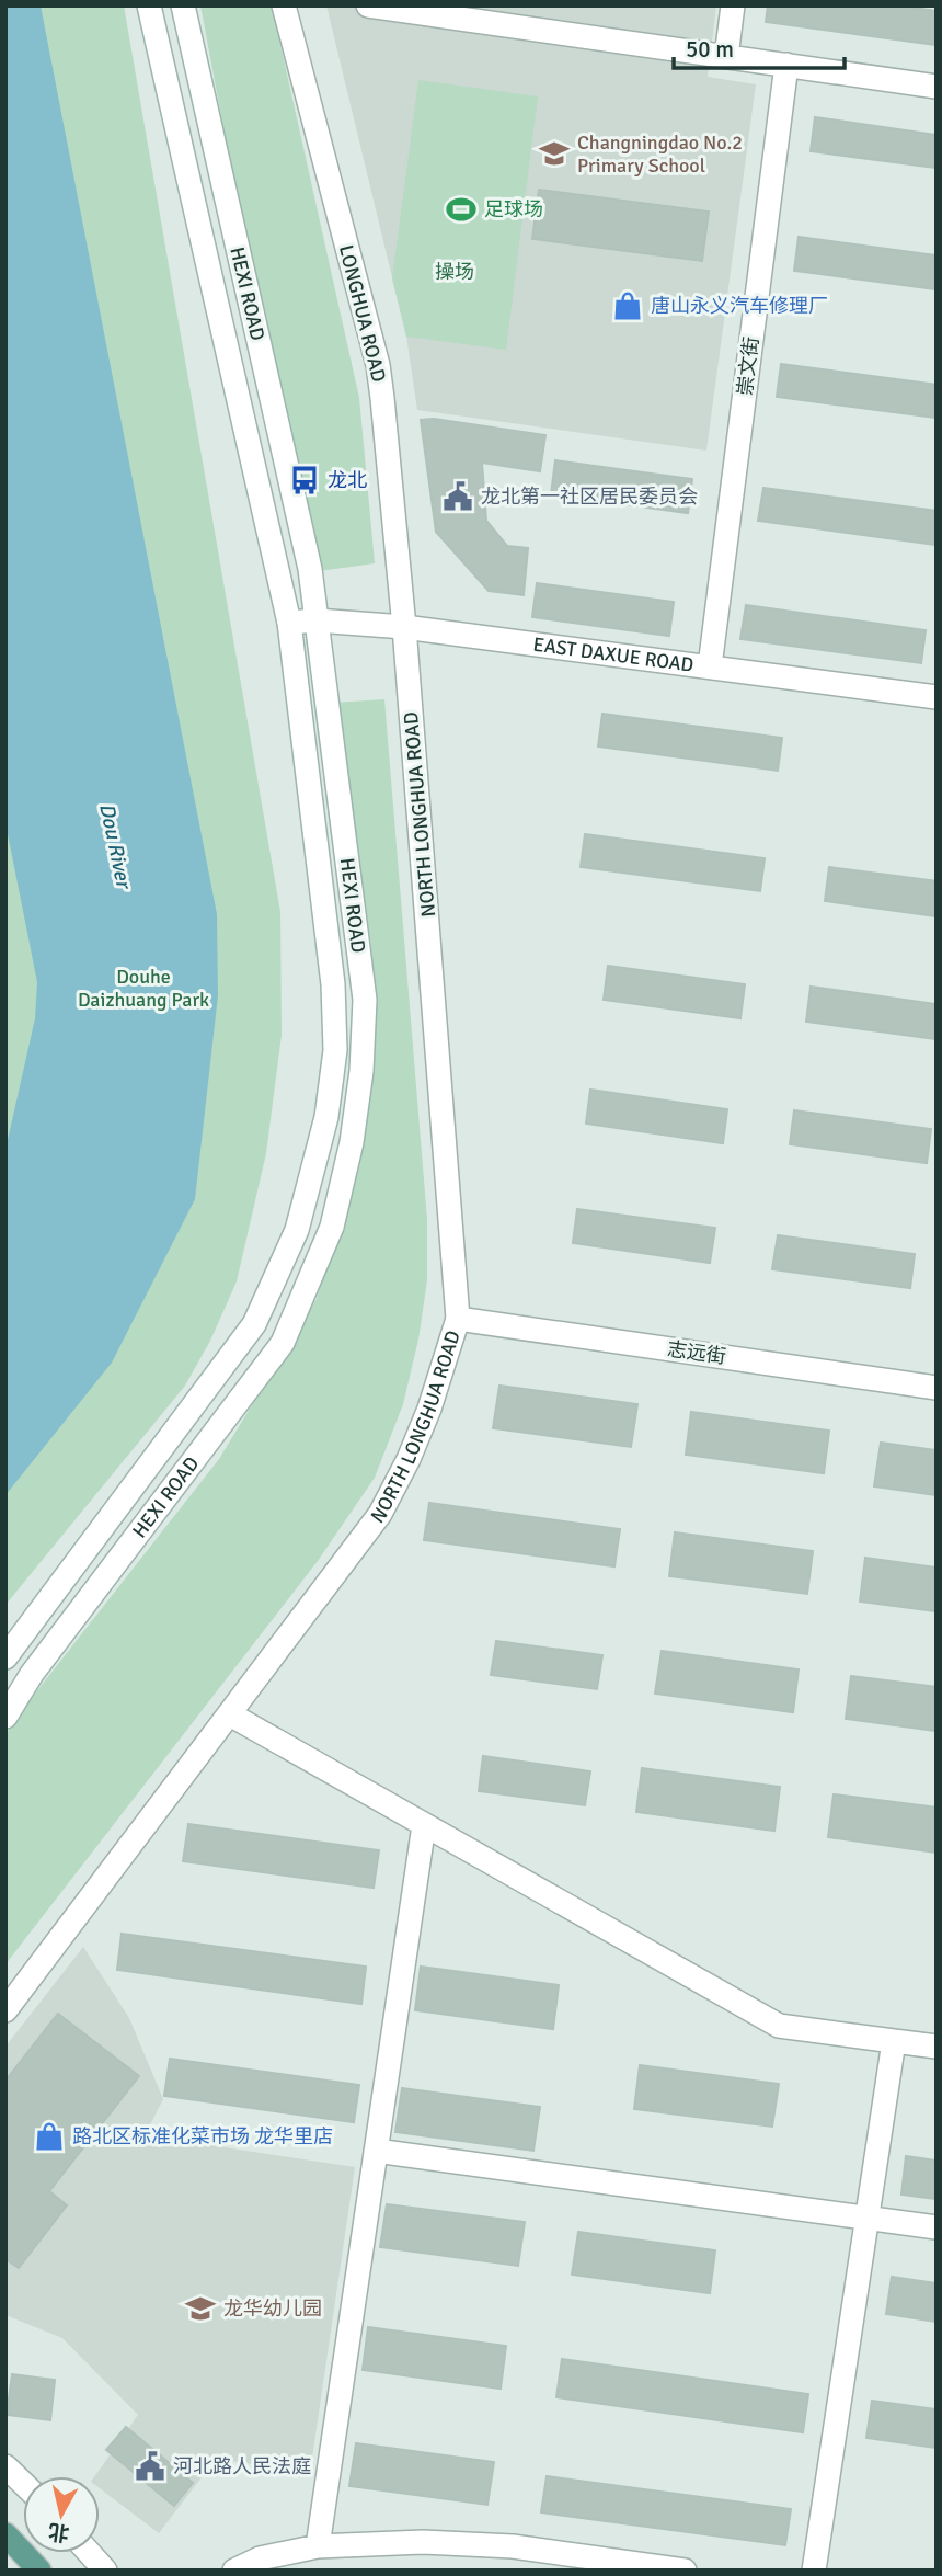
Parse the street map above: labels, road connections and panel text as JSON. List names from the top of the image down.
{
  "streets": {
    "street": [
      "HEXI ROAD",
      "LONGHUA ROAD",
      "崇文街",
      "EAST DAXUE ROAD",
      "NORTH LONGHUA ROAD",
      "志远街"
    ]
  },
  "crossings": [
    ["HEXI ROAD", "EAST DAXUE ROAD"],
    ["LONGHUA ROAD", "EAST DAXUE ROAD"],
    ["LONGHUA ROAD", "NORTH LONGHUA ROAD"],
    ["崇文街", "EAST DAXUE ROAD"],
    ["EAST DAXUE ROAD", "NORTH LONGHUA ROAD"],
    ["NORTH LONGHUA ROAD", "志远街"]
  ],
  "water": ["Dou River"],
  "parks": ["操场", "Douhe Daizhuang Park"],
  "places": {
    "school or university": ["Changningdao No.2 Primary School", "龙华幼儿园"],
    "sports": ["足球场"],
    "shop": ["唐山永义汽车修理厂", "路北区标准化菜市场 龙华里店"],
    "bus stop": ["龙北"],
    "public building": ["龙北第一社区居民委员会", "河北路人民法庭"]
  },
  "scale_bar": "50 m",
  "north": "bottom"
}
